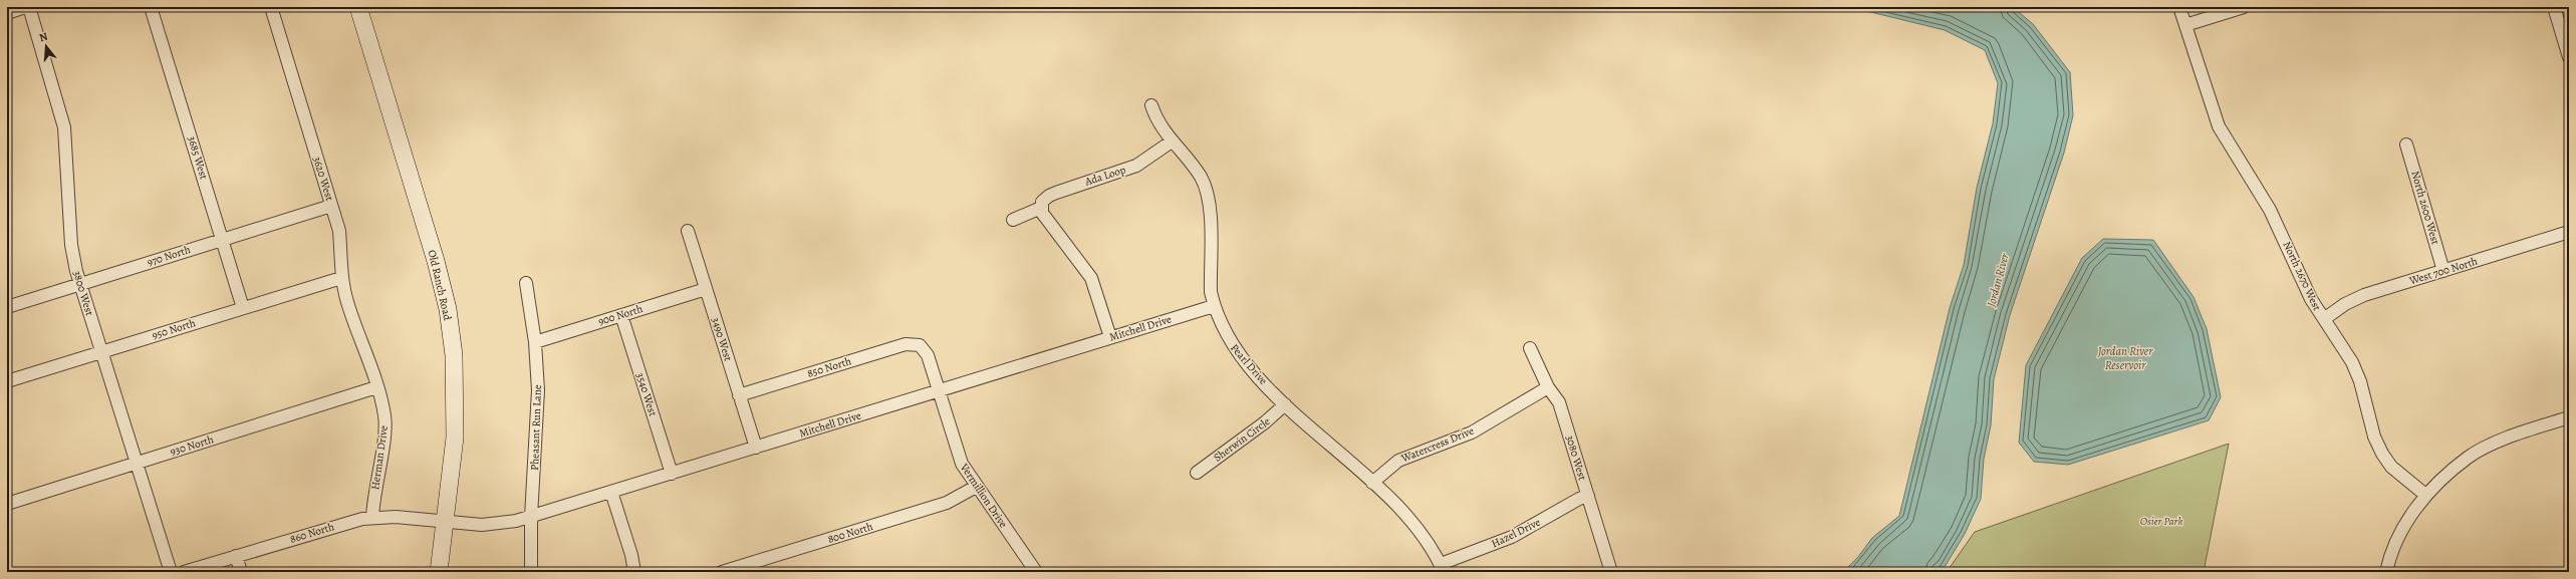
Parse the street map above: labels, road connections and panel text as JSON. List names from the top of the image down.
{
  "streets": {
    "street": [
      "3685 West",
      "Ada Loop",
      "3620 West",
      "North 2600 West",
      "970 North",
      "West 700 North",
      "North 2670 West",
      "Old Ranch Road",
      "3800 West",
      "900 North",
      "Mitchell Drive",
      "950 North",
      "3490 West",
      "Pearl Drive",
      "850 North",
      "3540 West",
      "Pheasant Run Lane",
      "Sherwin Circle",
      "Watercress Drive",
      "930 North",
      "Herman Drive",
      "3080 West",
      "Vermillion Drive",
      "860 North",
      "800 North",
      "Hazel Drive"
    ]
  },
  "crossings": [
    ["3685 West", "970 North"],
    ["3685 West", "950 North"],
    ["Ada Loop", "Pearl Drive"],
    ["3620 West", "970 North"],
    ["3620 West", "950 North"],
    ["3620 West", "Herman Drive"],
    ["North 2600 West", "West 700 North"],
    ["970 North", "3800 West"],
    ["West 700 North", "North 2670 West"],
    ["Old Ranch Road", "Mitchell Drive"],
    ["Old Ranch Road", "860 North"],
    ["3800 West", "950 North"],
    ["3800 West", "930 North"],
    ["900 North", "3490 West"],
    ["900 North", "3540 West"],
    ["900 North", "Pheasant Run Lane"],
    ["Mitchell Drive", "3490 West"],
    ["Mitchell Drive", "Pearl Drive"],
    ["Mitchell Drive", "3540 West"],
    ["Mitchell Drive", "Pheasant Run Lane"],
    ["Mitchell Drive", "Vermillion Drive"],
    ["Mitchell Drive", "860 North"],
    ["3490 West", "850 North"],
    ["Pearl Drive", "Sherwin Circle"],
    ["Pearl Drive", "Watercress Drive"],
    ["Pearl Drive", "Hazel Drive"],
    ["850 North", "Vermillion Drive"],
    ["Watercress Drive", "3080 West"],
    ["930 North", "Herman Drive"],
    ["Herman Drive", "860 North"],
    ["3080 West", "Hazel Drive"],
    ["Vermillion Drive", "800 North"]
  ],
  "water": ["Jordan River", "Jordan River Reservoir"],
  "parks": ["Osier Park"],
  "north": "top"
}
